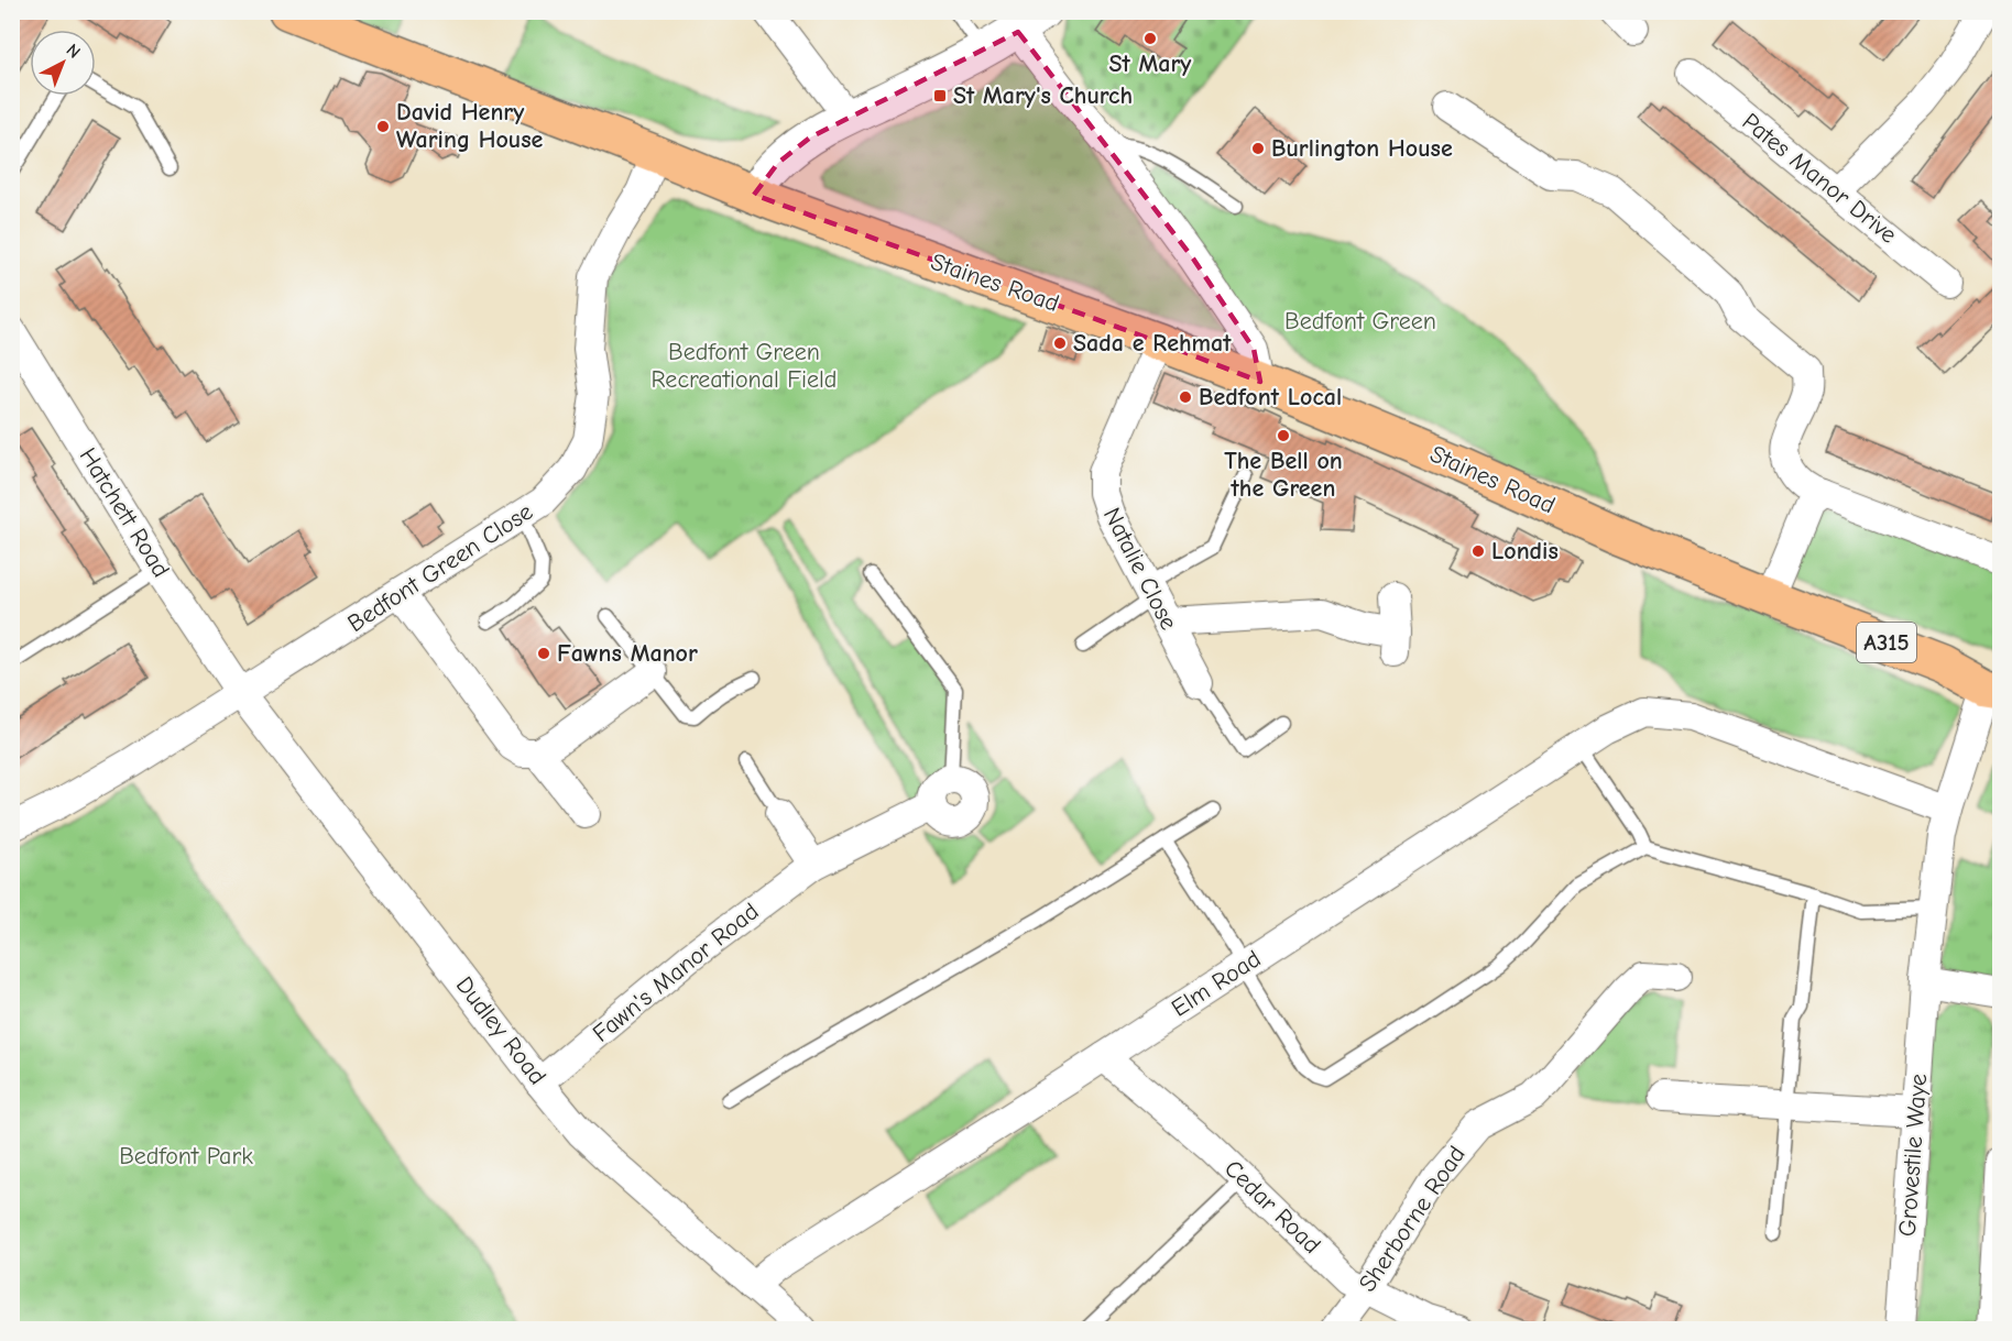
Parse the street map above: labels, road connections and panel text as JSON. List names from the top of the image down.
{
  "streets": {
    "main road": ["Staines Road", "A315"],
    "street": [
      "Pates Manor Drive",
      "Hatchett Road",
      "Bedfont Green Close",
      "Natalie Close",
      "Fawn's Manor Road",
      "Elm Road",
      "Dudley Road",
      "Grovestile Waye",
      "Cedar Road",
      "Sherborne Road"
    ]
  },
  "crossings": [
    ["Staines Road", "Bedfont Green Close"],
    ["Staines Road", "Natalie Close"],
    ["Staines Road", "Grovestile Waye"],
    ["Hatchett Road", "Bedfont Green Close"],
    ["Hatchett Road", "Dudley Road"],
    ["Bedfont Green Close", "Dudley Road"],
    ["Fawn's Manor Road", "Dudley Road"],
    ["Elm Road", "Dudley Road"],
    ["Elm Road", "Grovestile Waye"],
    ["Elm Road", "Cedar Road"],
    ["Cedar Road", "Sherborne Road"]
  ],
  "parks": ["Bedfont Green", "Bedfont Green Recreational Field", "Bedfont Park"],
  "places": {
    "other": [
      "St Mary",
      "David Henry Waring House",
      "Burlington House",
      "Sada e Rehmat",
      "Bedfont Local",
      "The Bell on the Green",
      "Londis",
      "Fawns Manor"
    ],
    "transit": ["St Mary's Church"]
  },
  "north": "top right"
}
